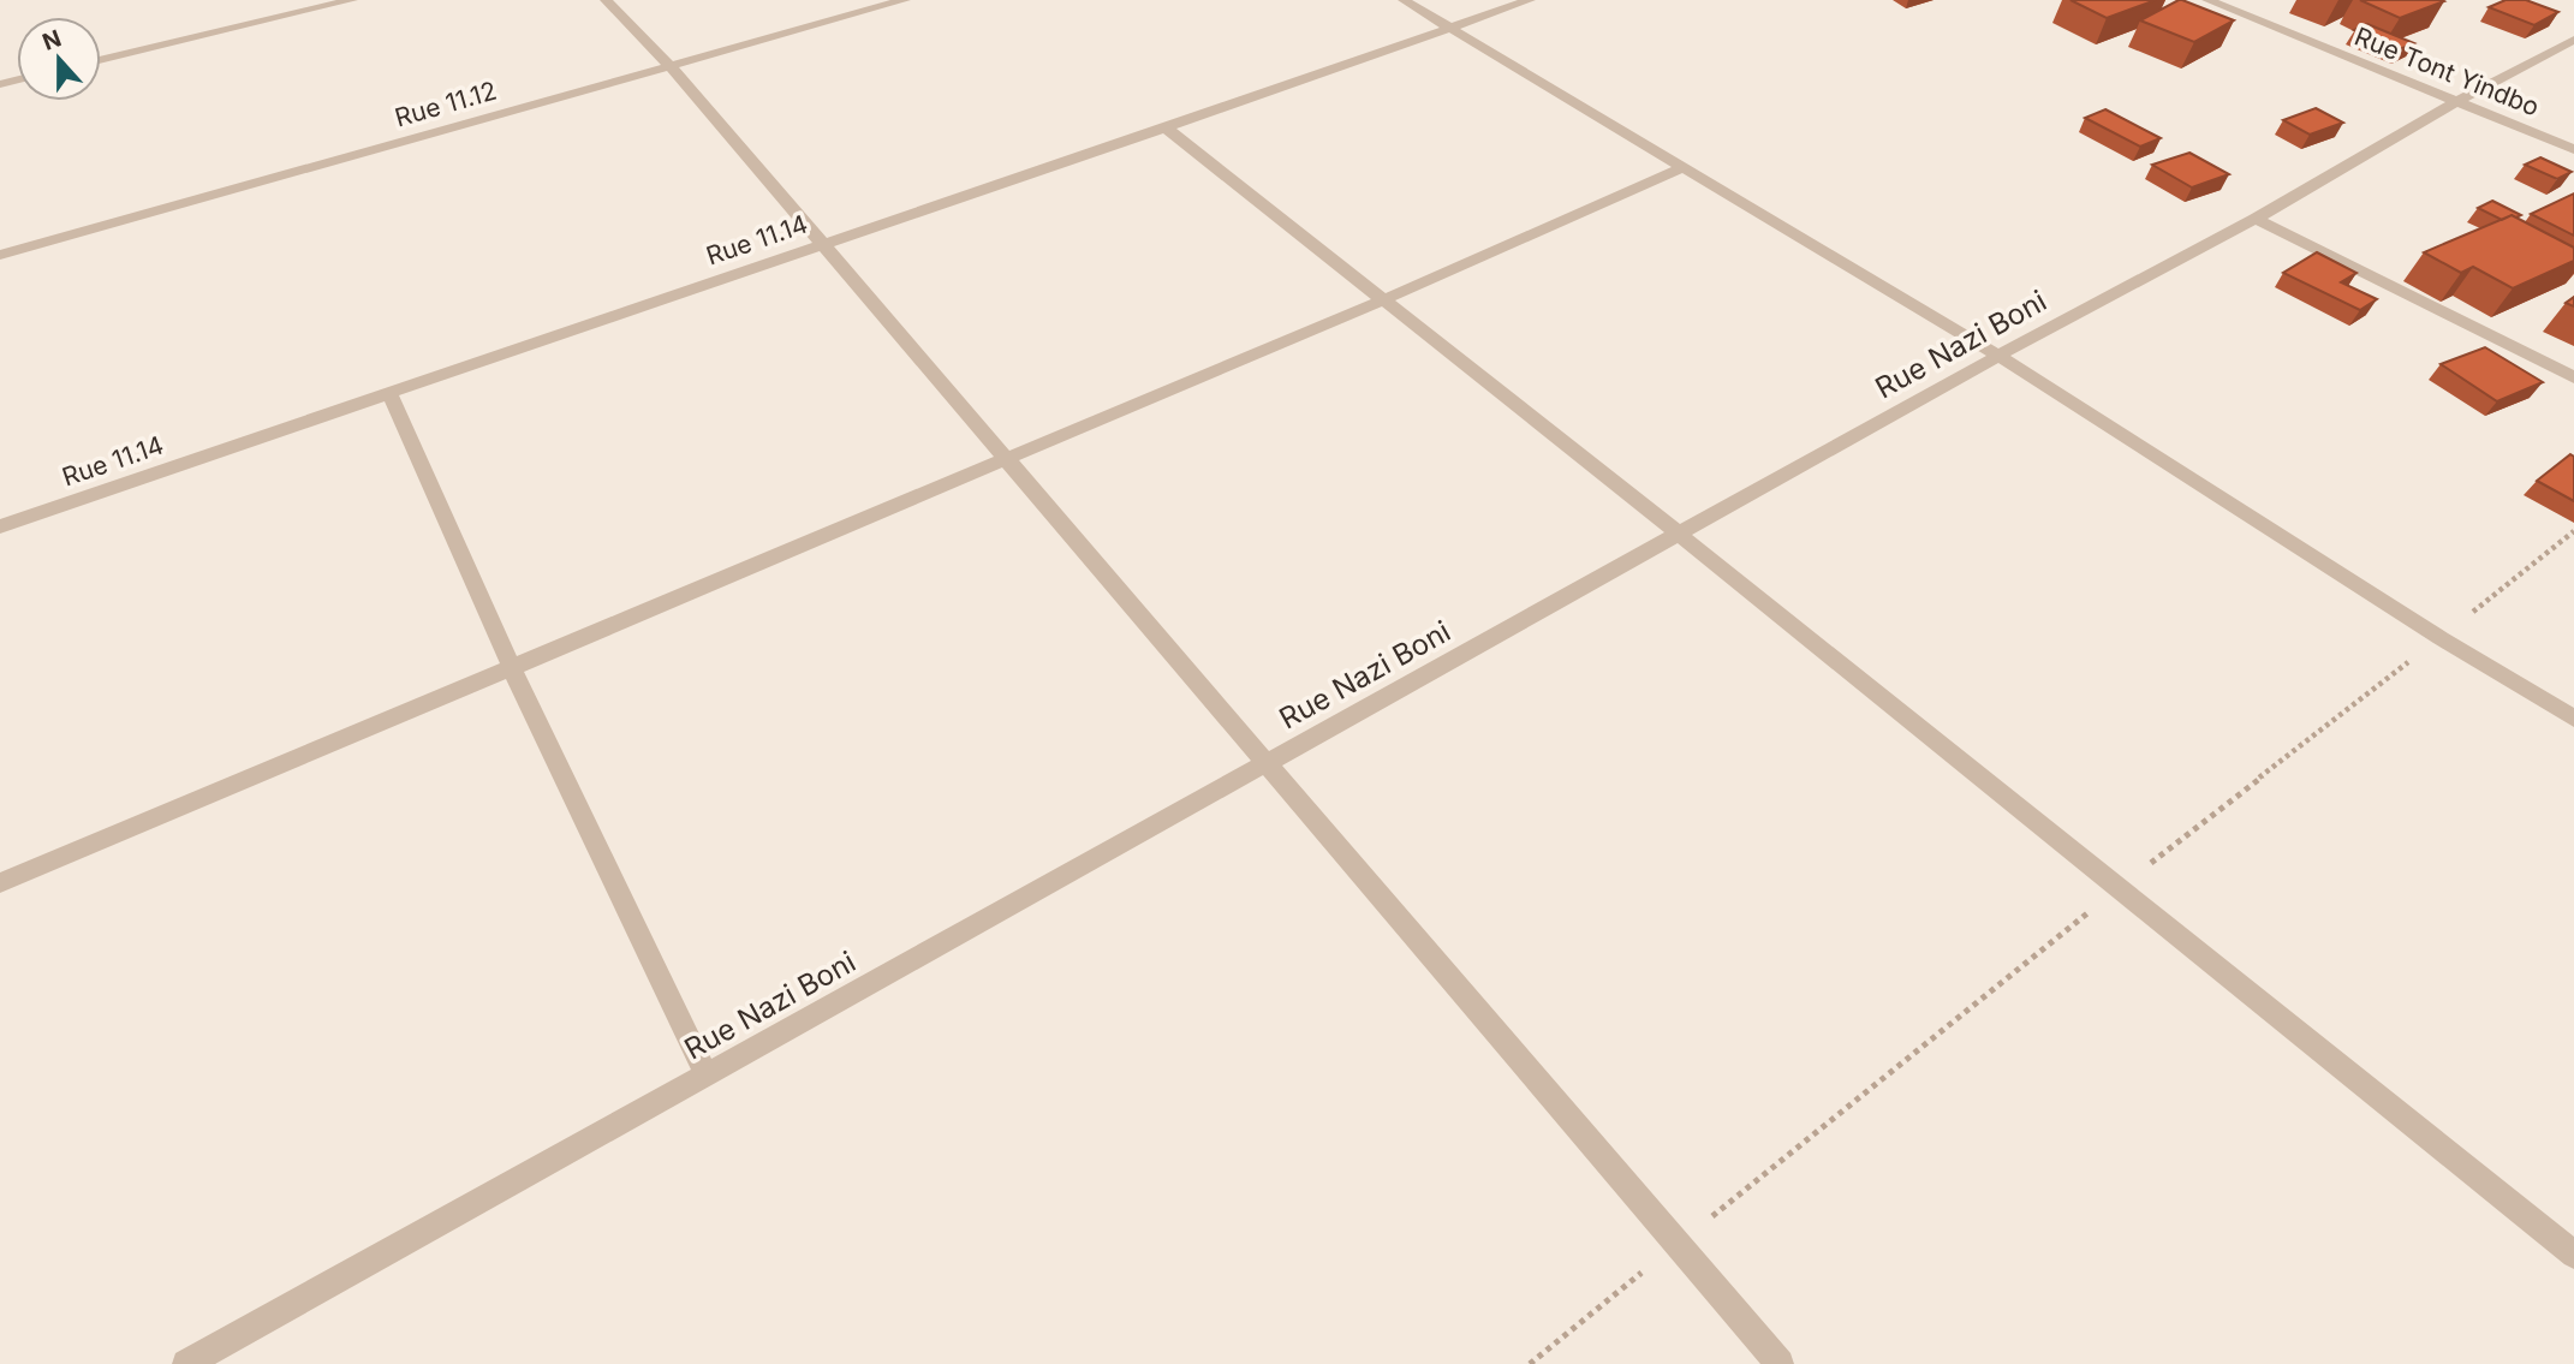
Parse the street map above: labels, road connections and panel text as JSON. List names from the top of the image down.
{
  "streets": {
    "street": [
      "Rue Tont Yindbo",
      "Rue 11.12",
      "Rue 11.14",
      "Rue Nazi Boni"
    ]
  },
  "crossings": [
    ["Rue Tont Yindbo", "Rue Nazi Boni"]
  ],
  "north": "top"
}
